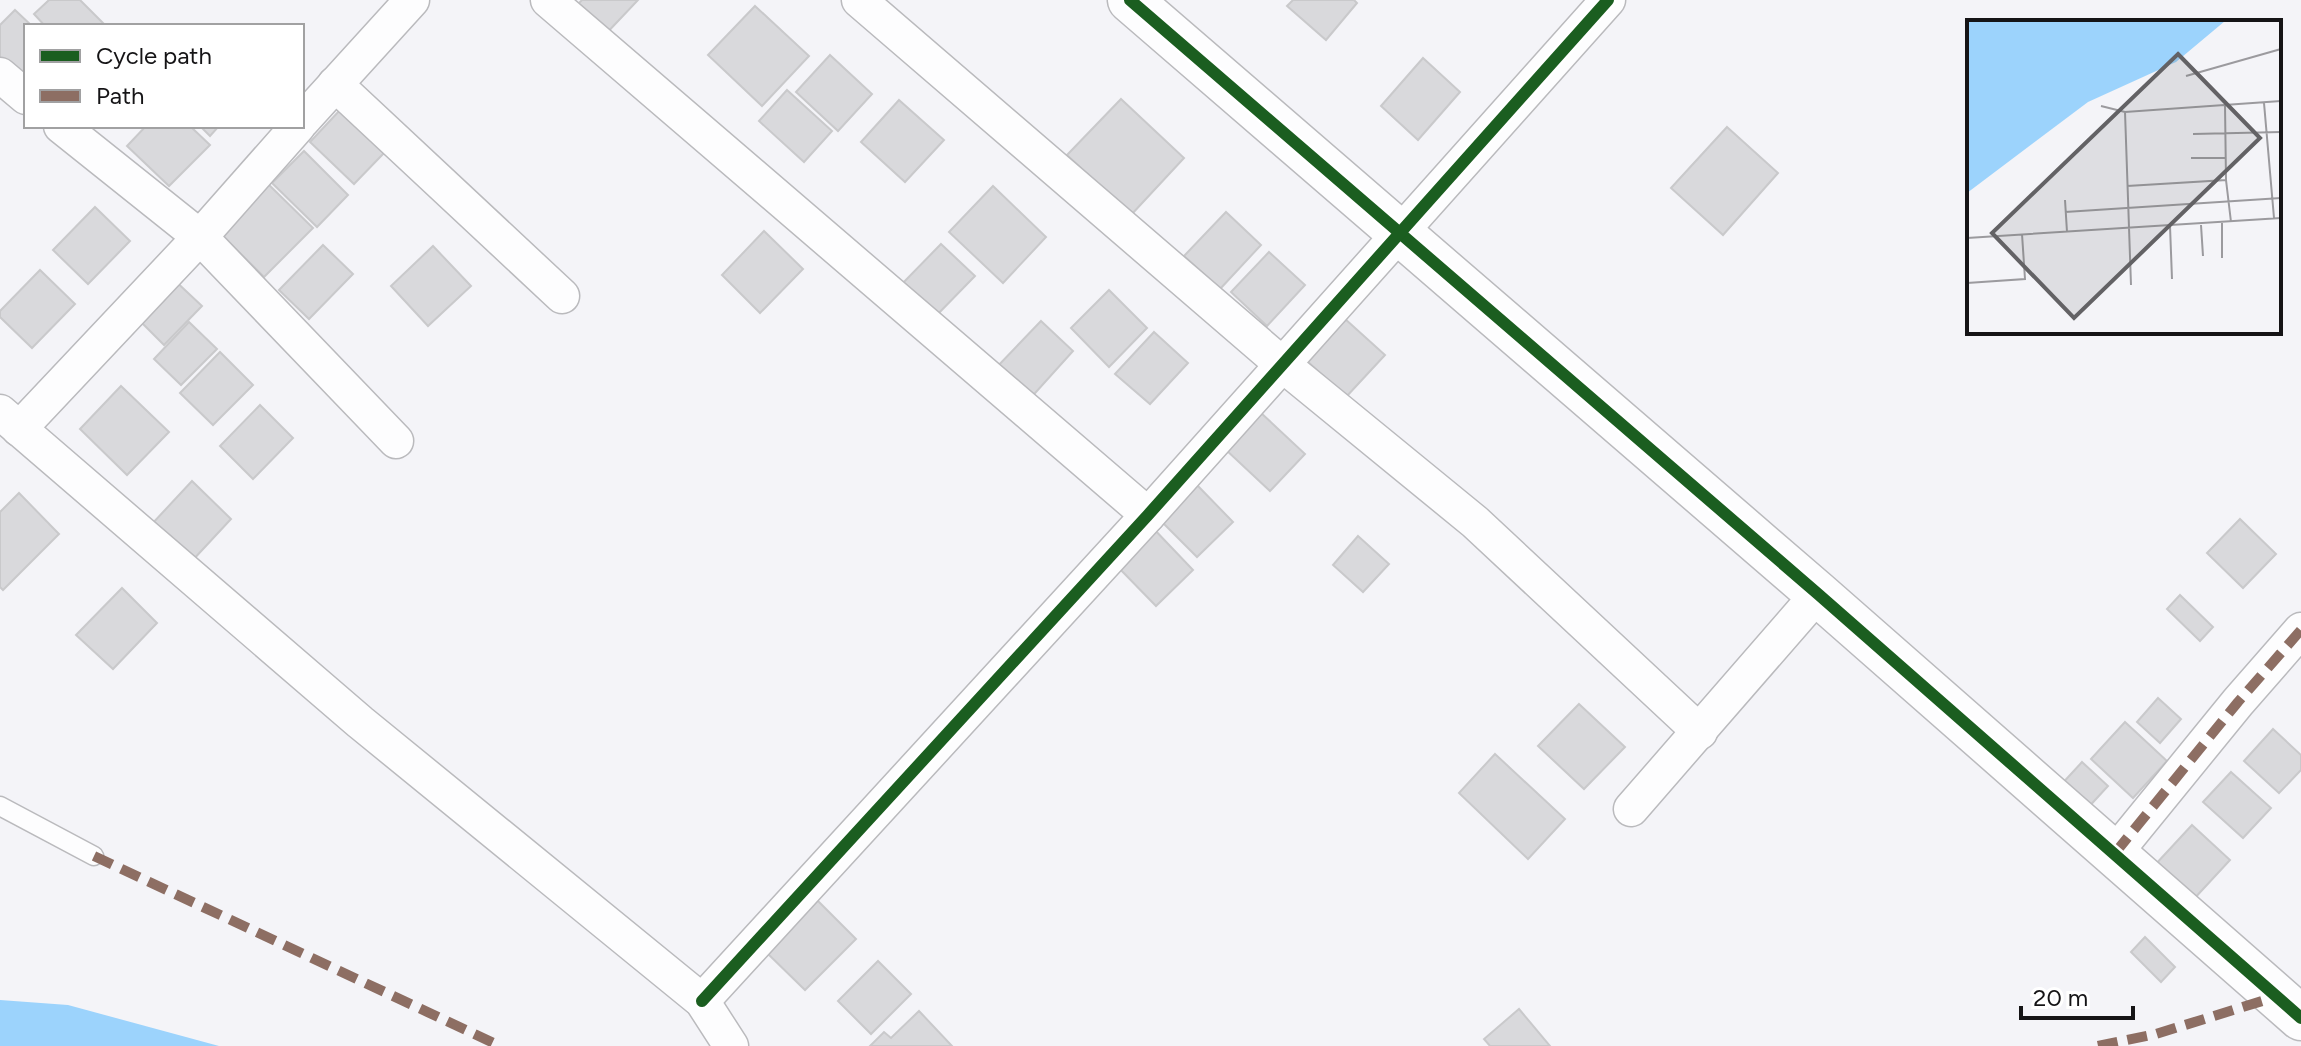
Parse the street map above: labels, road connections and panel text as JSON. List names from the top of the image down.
{
  "legend": ["Cycle path", "Path"],
  "scale_bar": "20 m"
}
